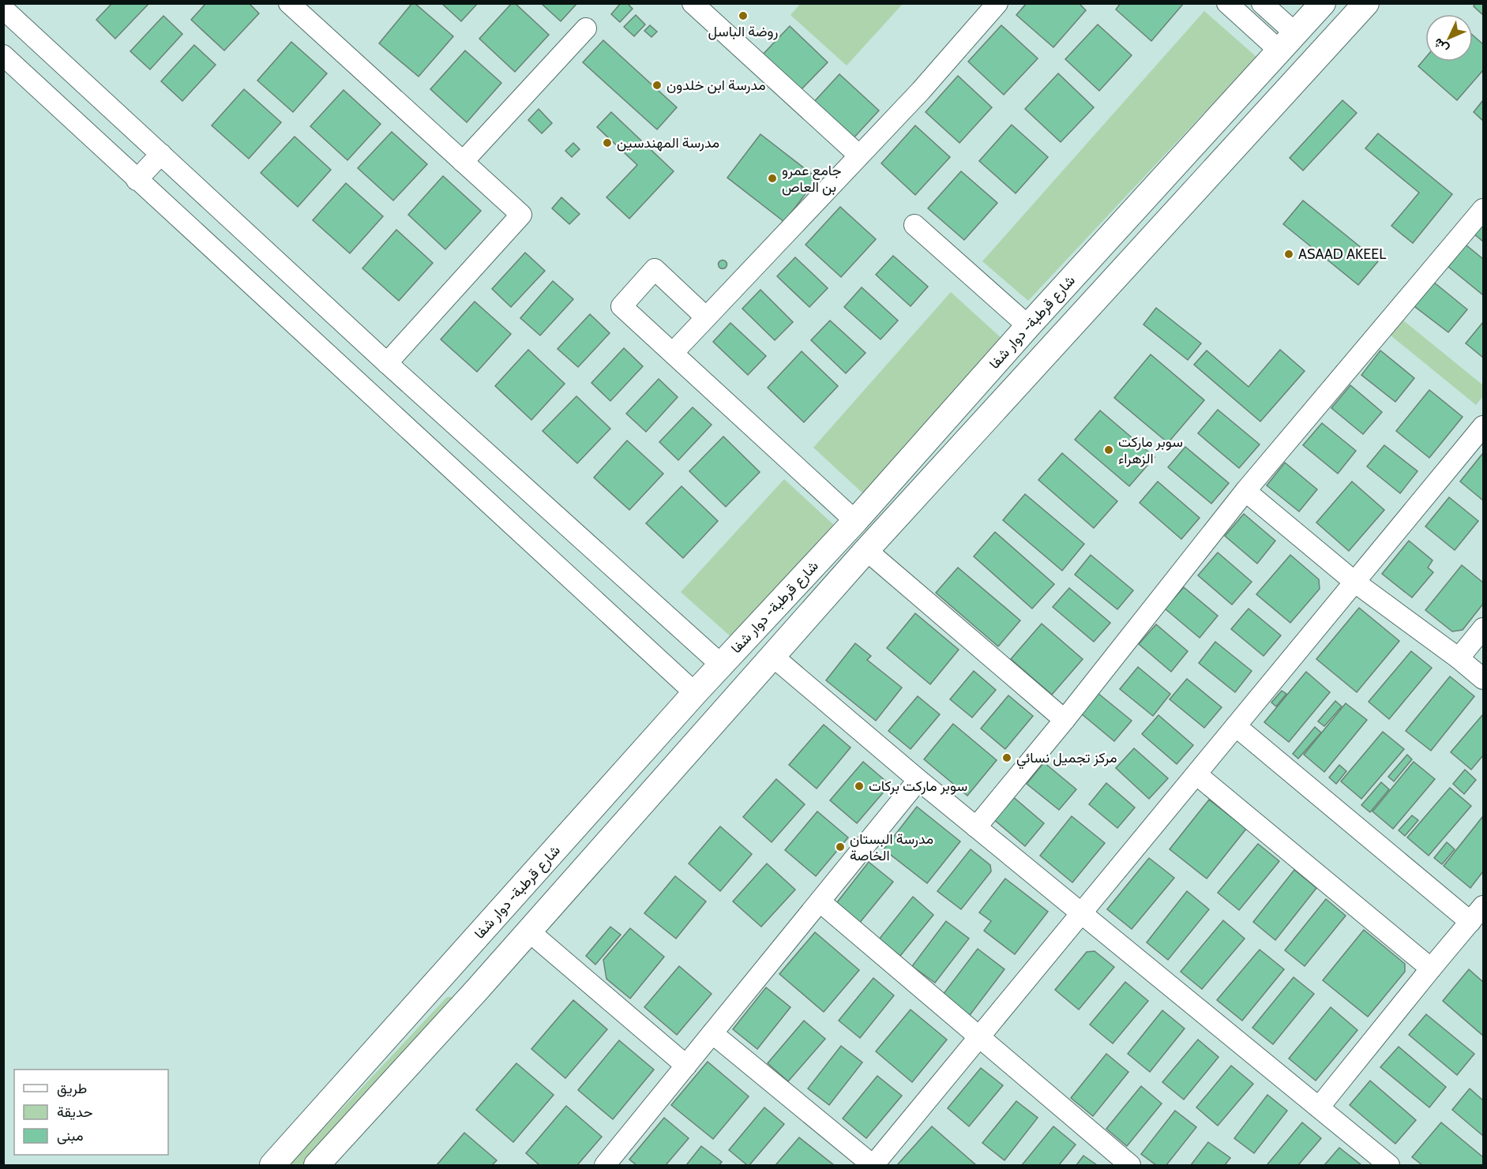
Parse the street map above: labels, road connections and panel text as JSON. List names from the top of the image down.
{
  "streets": {
    "main road": ["شارع قرطبة- دوار شفا"]
  },
  "places": [
    "روضة الباسل",
    "مدرسة ابن خلدون",
    "مدرسة المهندسين",
    "جامع عمرو بن العاص",
    "ASAAD AKEEL",
    "سوبر ماركت الزهراء",
    "مركز تجميل نسائي",
    "سوبر ماركت بركات",
    "مدرسة البستان الخاصة"
  ],
  "legend": ["طريق", "حديقة", "مبنى"],
  "north": "bottom left"
}
